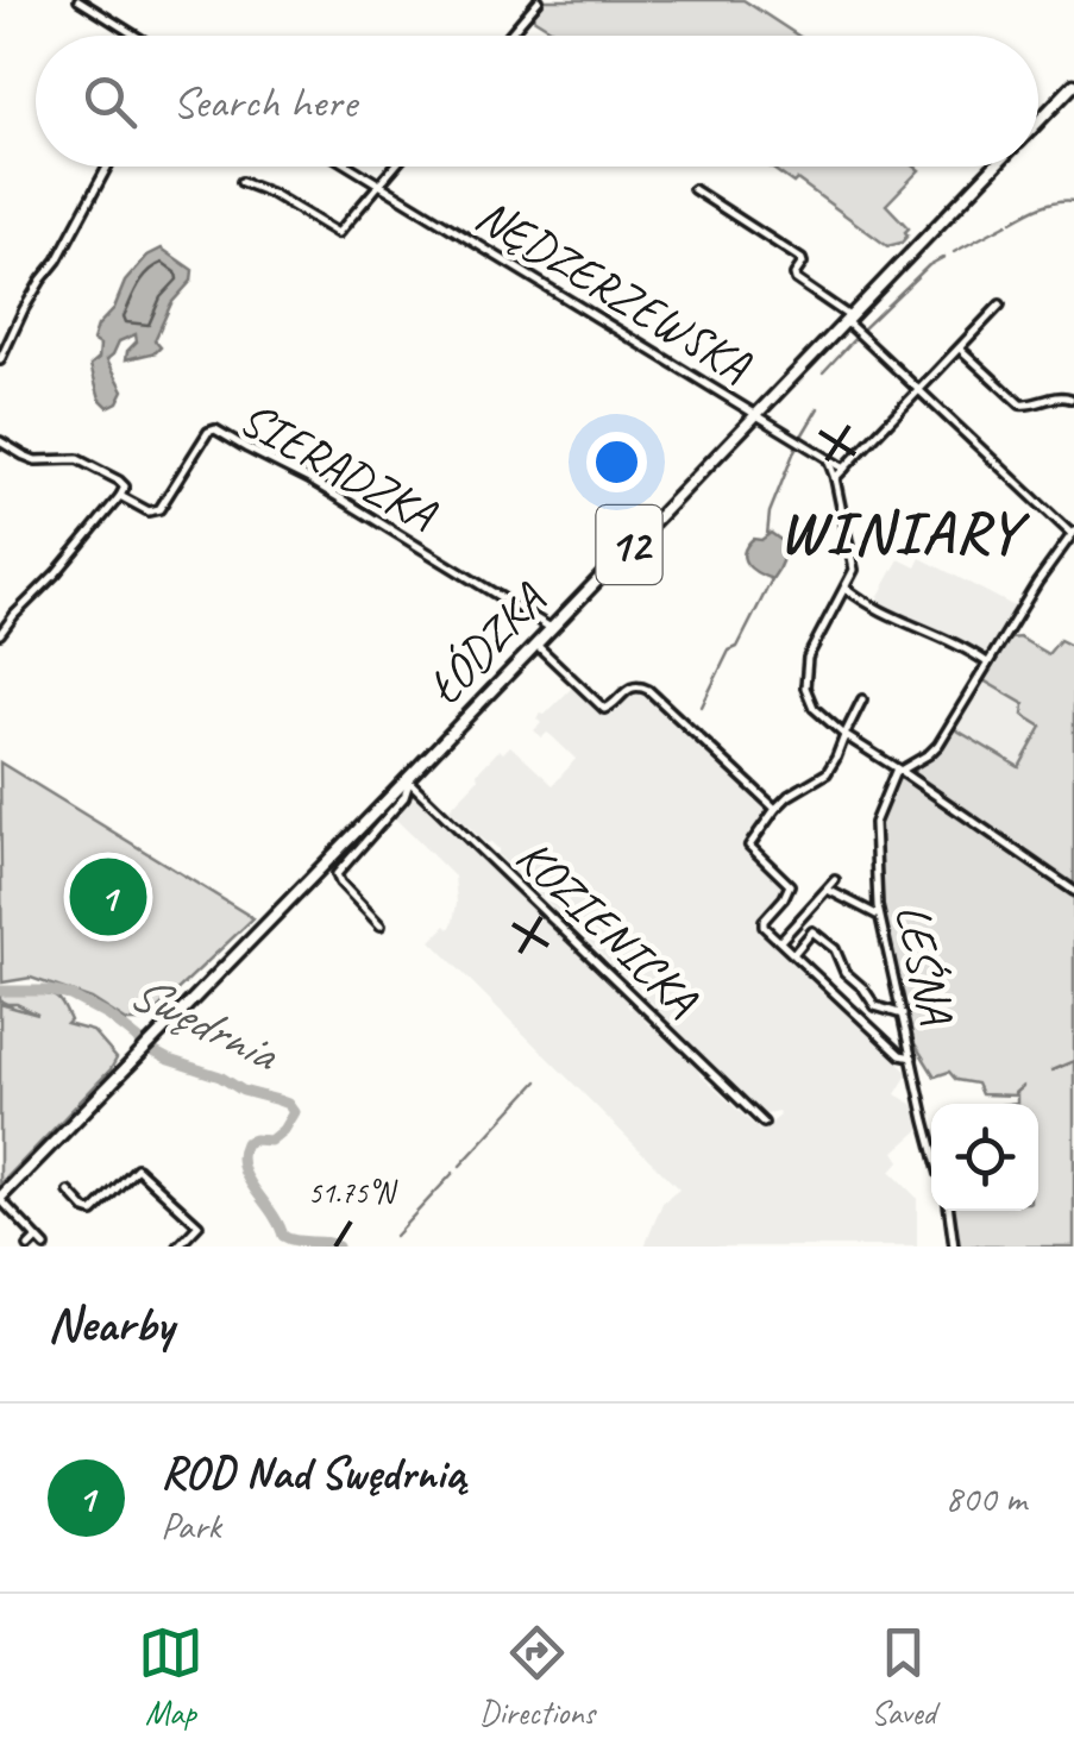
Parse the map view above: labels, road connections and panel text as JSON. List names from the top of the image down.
{
  "streets": {
    "main road": ["12", "ŁÓDZKA"],
    "street": [
      "NĘDZERZEWSKA",
      "SIERADZKA",
      "KOZIENICKA",
      "LEŚNA"
    ]
  },
  "crossings": [
    ["NĘDZERZEWSKA", "ŁÓDZKA"],
    ["SIERADZKA", "ŁÓDZKA"],
    ["ŁÓDZKA", "KOZIENICKA"]
  ],
  "districts": ["WINIARY"],
  "water": ["Swędrnia"],
  "page": {
    "search": "Search here",
    "pins": "1",
    "heading": "Nearby",
    "list": [
      {
        "mark": "1",
        "name": "ROD Nad Swędrnią",
        "note": "Park",
        "value": "800 m"
      }
    ],
    "nav": ["Map", "Directions", "Saved"]
  },
  "coordinates": ["51.75°N"]
}
